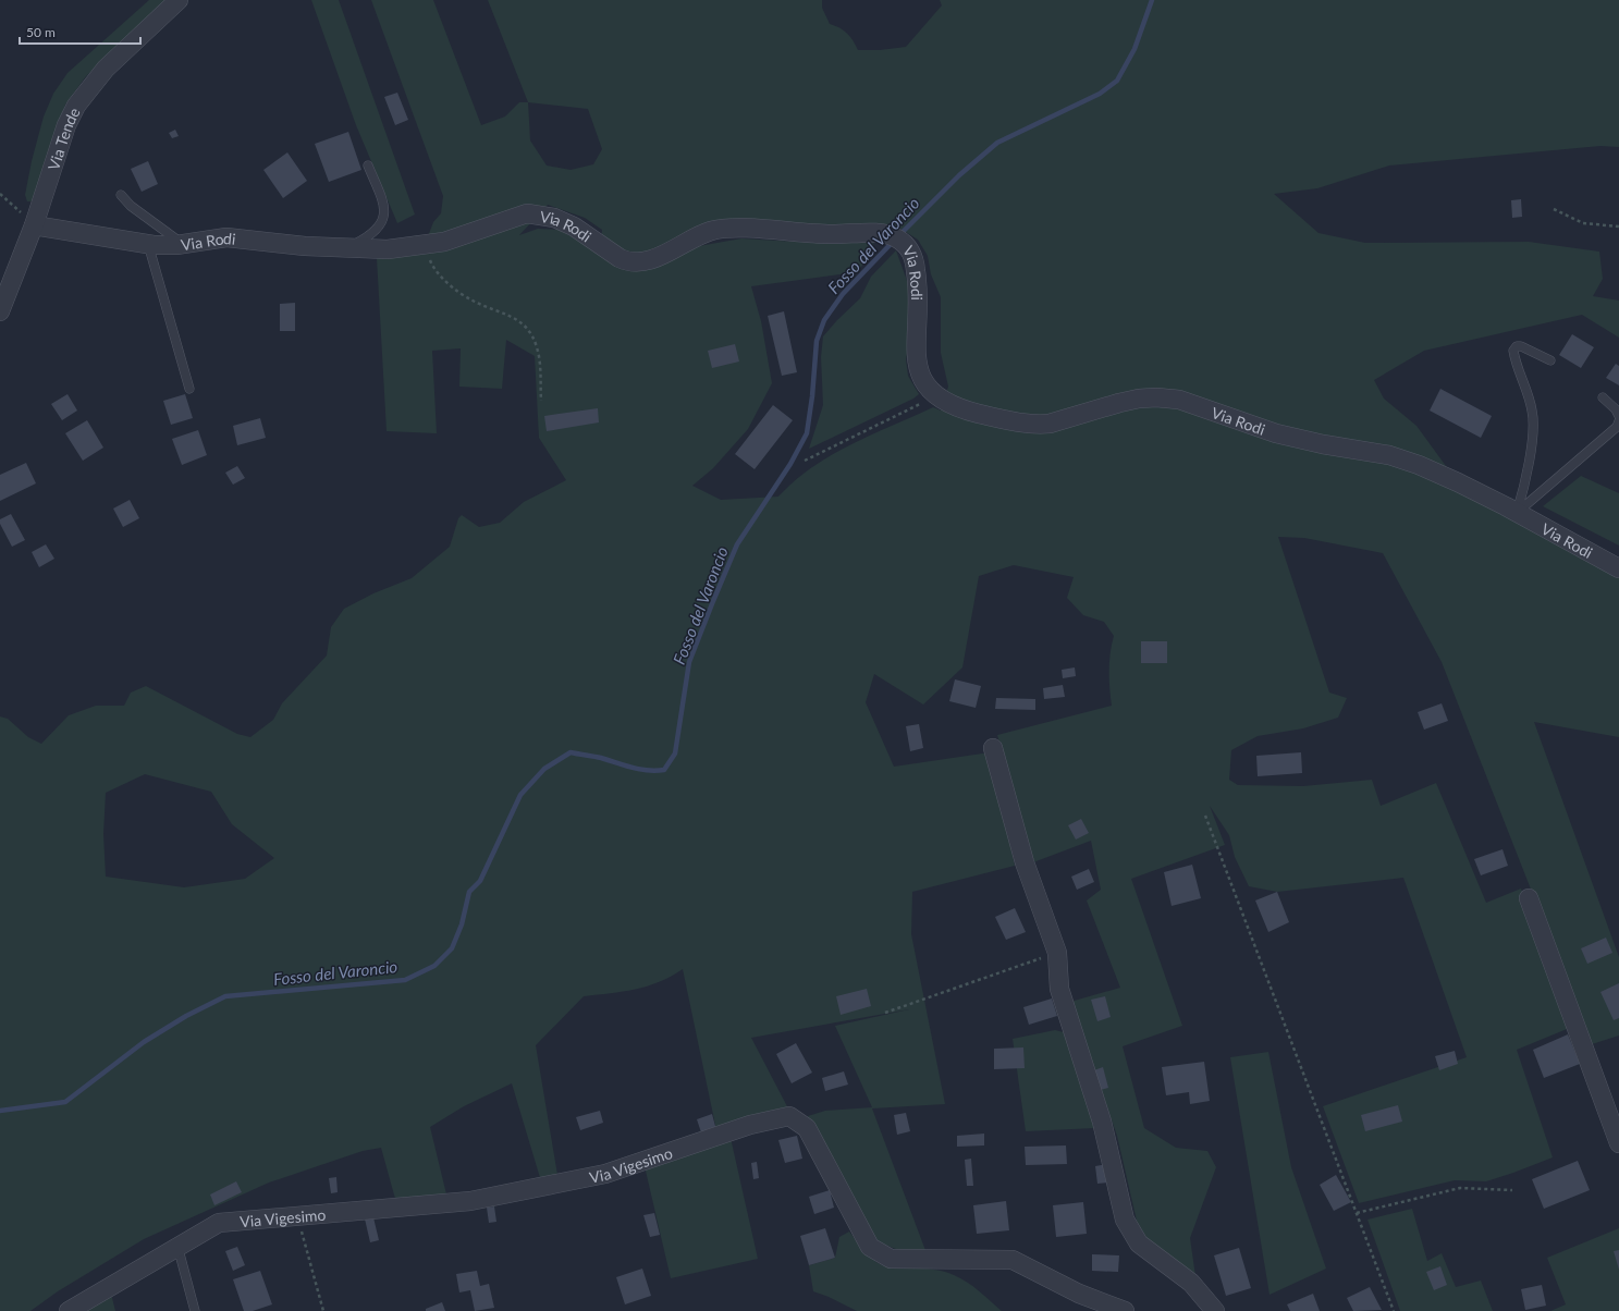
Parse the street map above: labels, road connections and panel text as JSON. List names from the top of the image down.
{
  "streets": {
    "street": ["Via Tende", "Via Rodi", "Via Vigesimo"]
  },
  "crossings": [
    ["Via Tende", "Via Rodi"]
  ],
  "water": ["Fosso del Varoncio"],
  "scale_bar": "50 m"
}
